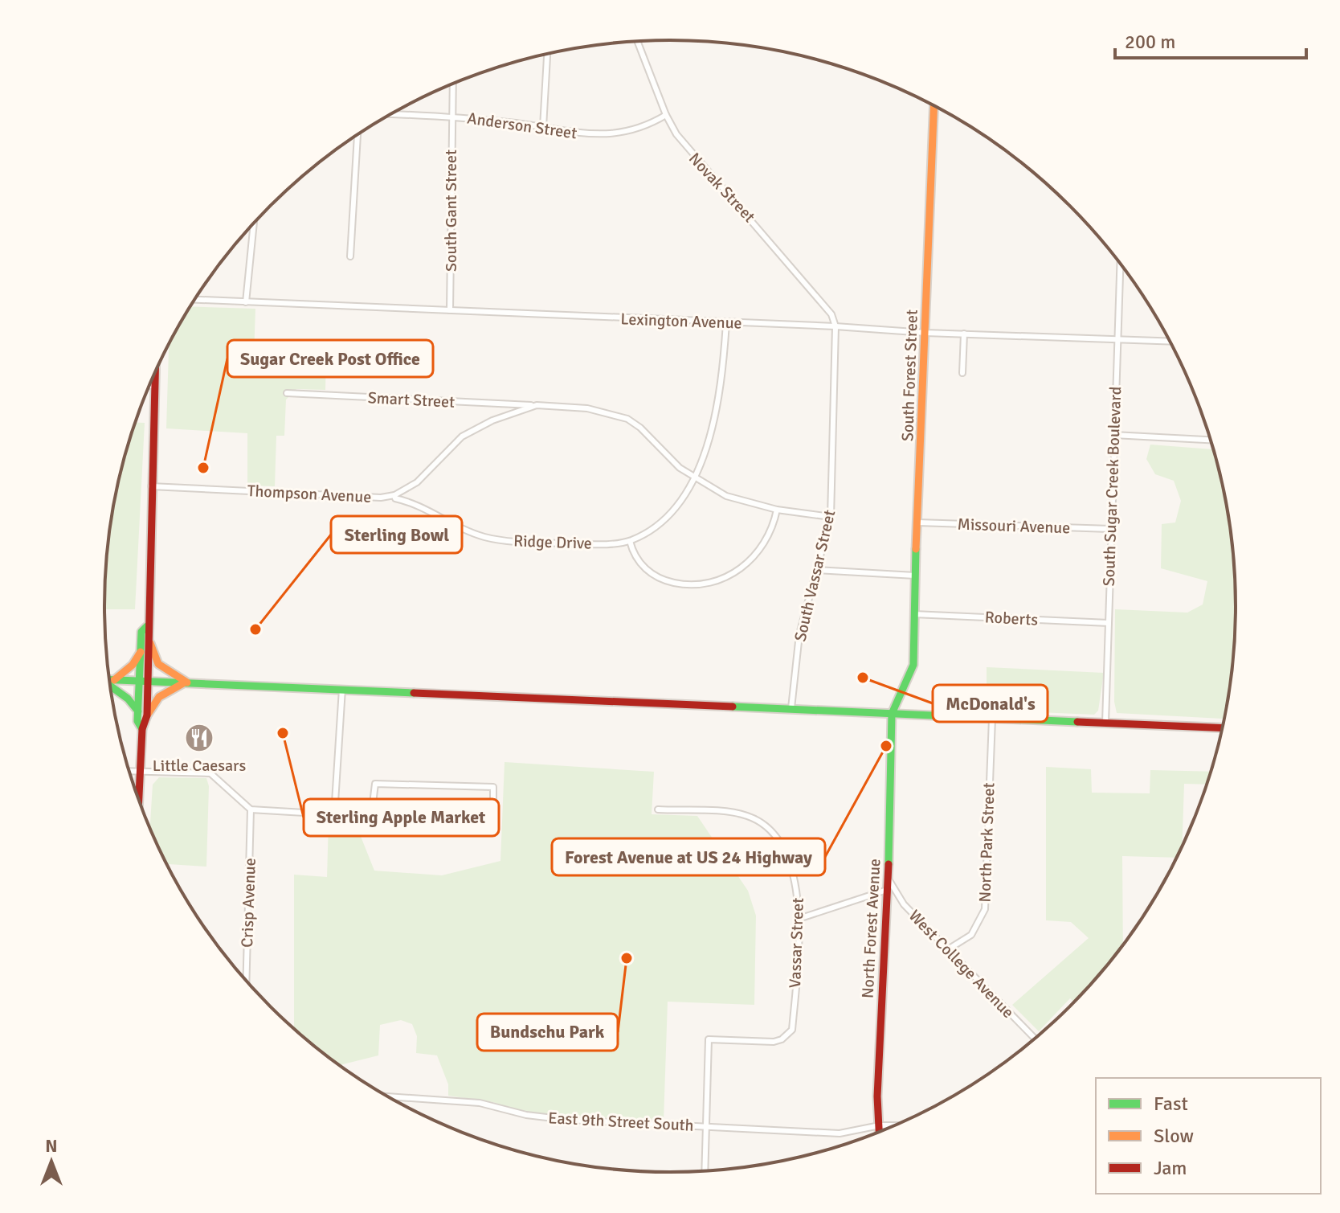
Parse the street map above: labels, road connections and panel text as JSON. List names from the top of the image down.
{
  "streets": {
    "main road": ["South Forest Street", "North Forest Avenue"],
    "street": [
      "Anderson Street",
      "Novak Street",
      "South Gant Street",
      "Lexington Avenue",
      "Smart Street",
      "South Sugar Creek Boulevard",
      "Thompson Avenue",
      "Missouri Avenue",
      "Ridge Drive",
      "South Vassar Street",
      "Roberts",
      "North Park Street",
      "Crisp Avenue",
      "Vassar Street",
      "West College Avenue",
      "East 9th Street South"
    ]
  },
  "crossings": [
    ["Anderson Street", "Novak Street"],
    ["Anderson Street", "South Gant Street"],
    ["Novak Street", "Lexington Avenue"],
    ["Novak Street", "South Vassar Street"],
    ["South Gant Street", "Lexington Avenue"],
    ["Lexington Avenue", "South Forest Street"],
    ["Lexington Avenue", "South Sugar Creek Boulevard"],
    ["Lexington Avenue", "Ridge Drive"],
    ["Lexington Avenue", "South Vassar Street"],
    ["South Forest Street", "Missouri Avenue"],
    ["South Forest Street", "Roberts"],
    ["South Forest Street", "North Forest Avenue"],
    ["Smart Street", "Thompson Avenue"],
    ["South Sugar Creek Boulevard", "Missouri Avenue"],
    ["South Sugar Creek Boulevard", "Roberts"],
    ["Thompson Avenue", "Ridge Drive"],
    ["Thompson Avenue", "South Vassar Street"],
    ["North Park Street", "West College Avenue"],
    ["North Forest Avenue", "West College Avenue"],
    ["North Forest Avenue", "East 9th Street South"],
    ["Vassar Street", "East 9th Street South"]
  ],
  "places": {
    "other": [
      "Sugar Creek Post Office",
      "Sterling Bowl",
      "McDonald's",
      "Sterling Apple Market",
      "Forest Avenue at US 24 Highway",
      "Bundschu Park"
    ],
    "restaurant": ["Little Caesars"]
  },
  "legend": ["Fast", "Slow", "Jam"],
  "scale_bar": "200 m",
  "north": "top"
}
